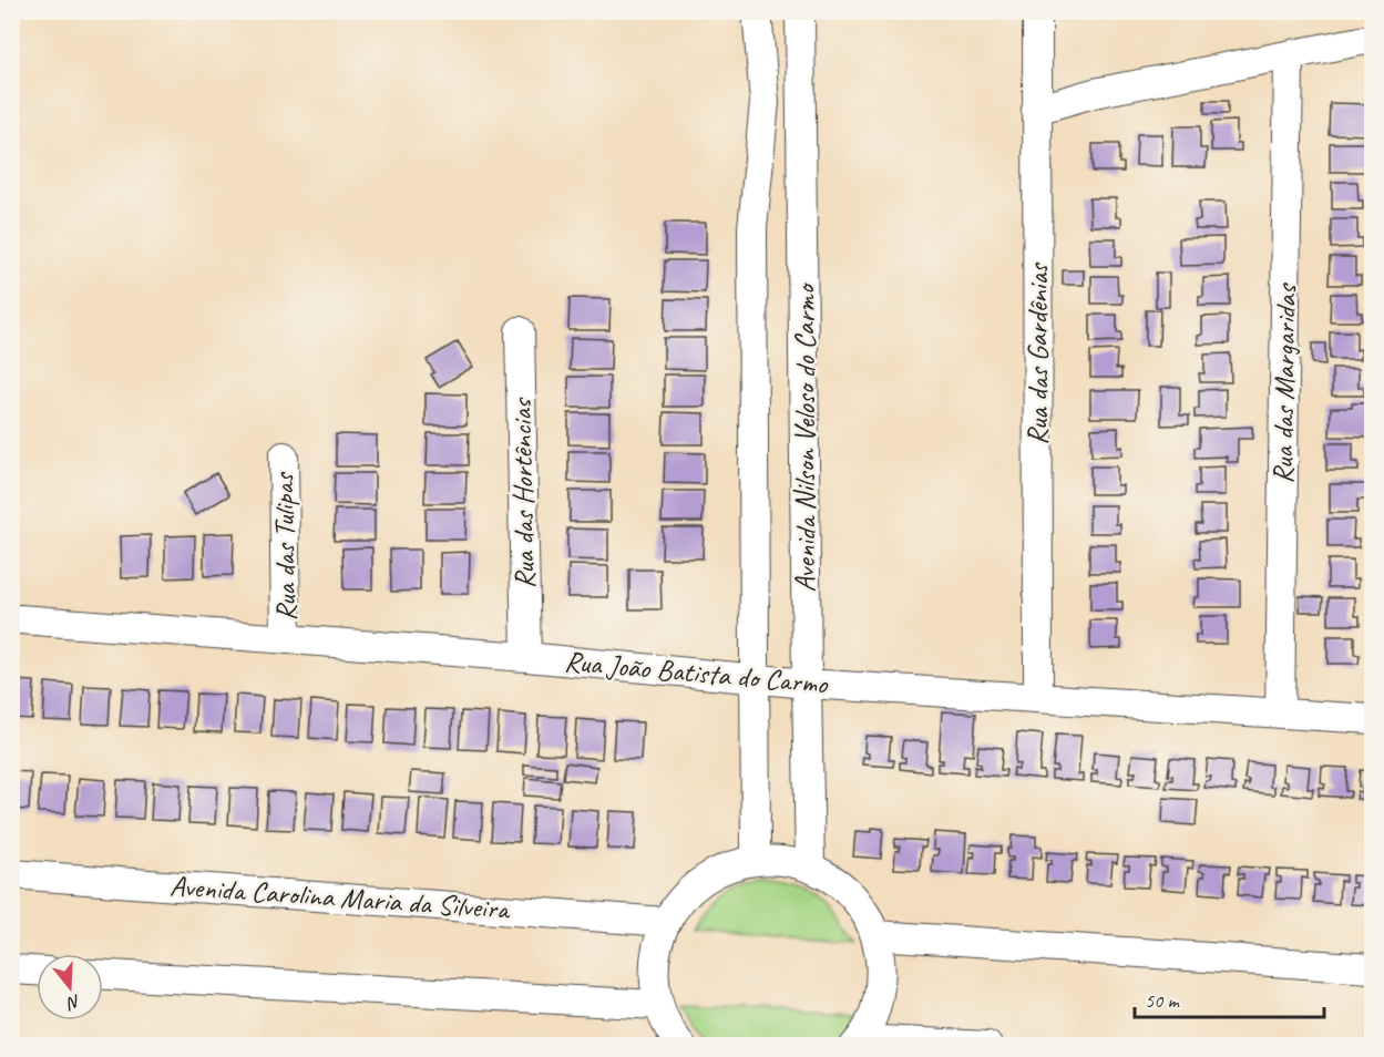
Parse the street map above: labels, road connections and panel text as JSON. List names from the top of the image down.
{
  "streets": {
    "street": [
      "Rua das Gardênias",
      "Rua das Margaridas",
      "Avenida Nilson Veloso do Carmo",
      "Rua das Hortências",
      "Rua das Tulipas",
      "Rua João Batista do Carmo",
      "Avenida Carolina Maria da Silveira"
    ]
  },
  "crossings": [
    ["Rua das Gardênias", "Rua João Batista do Carmo"],
    ["Rua das Margaridas", "Rua João Batista do Carmo"],
    ["Avenida Nilson Veloso do Carmo", "Rua João Batista do Carmo"],
    ["Rua das Hortências", "Rua João Batista do Carmo"],
    ["Rua das Tulipas", "Rua João Batista do Carmo"]
  ],
  "scale_bar": "50 m",
  "north": "bottom"
}
